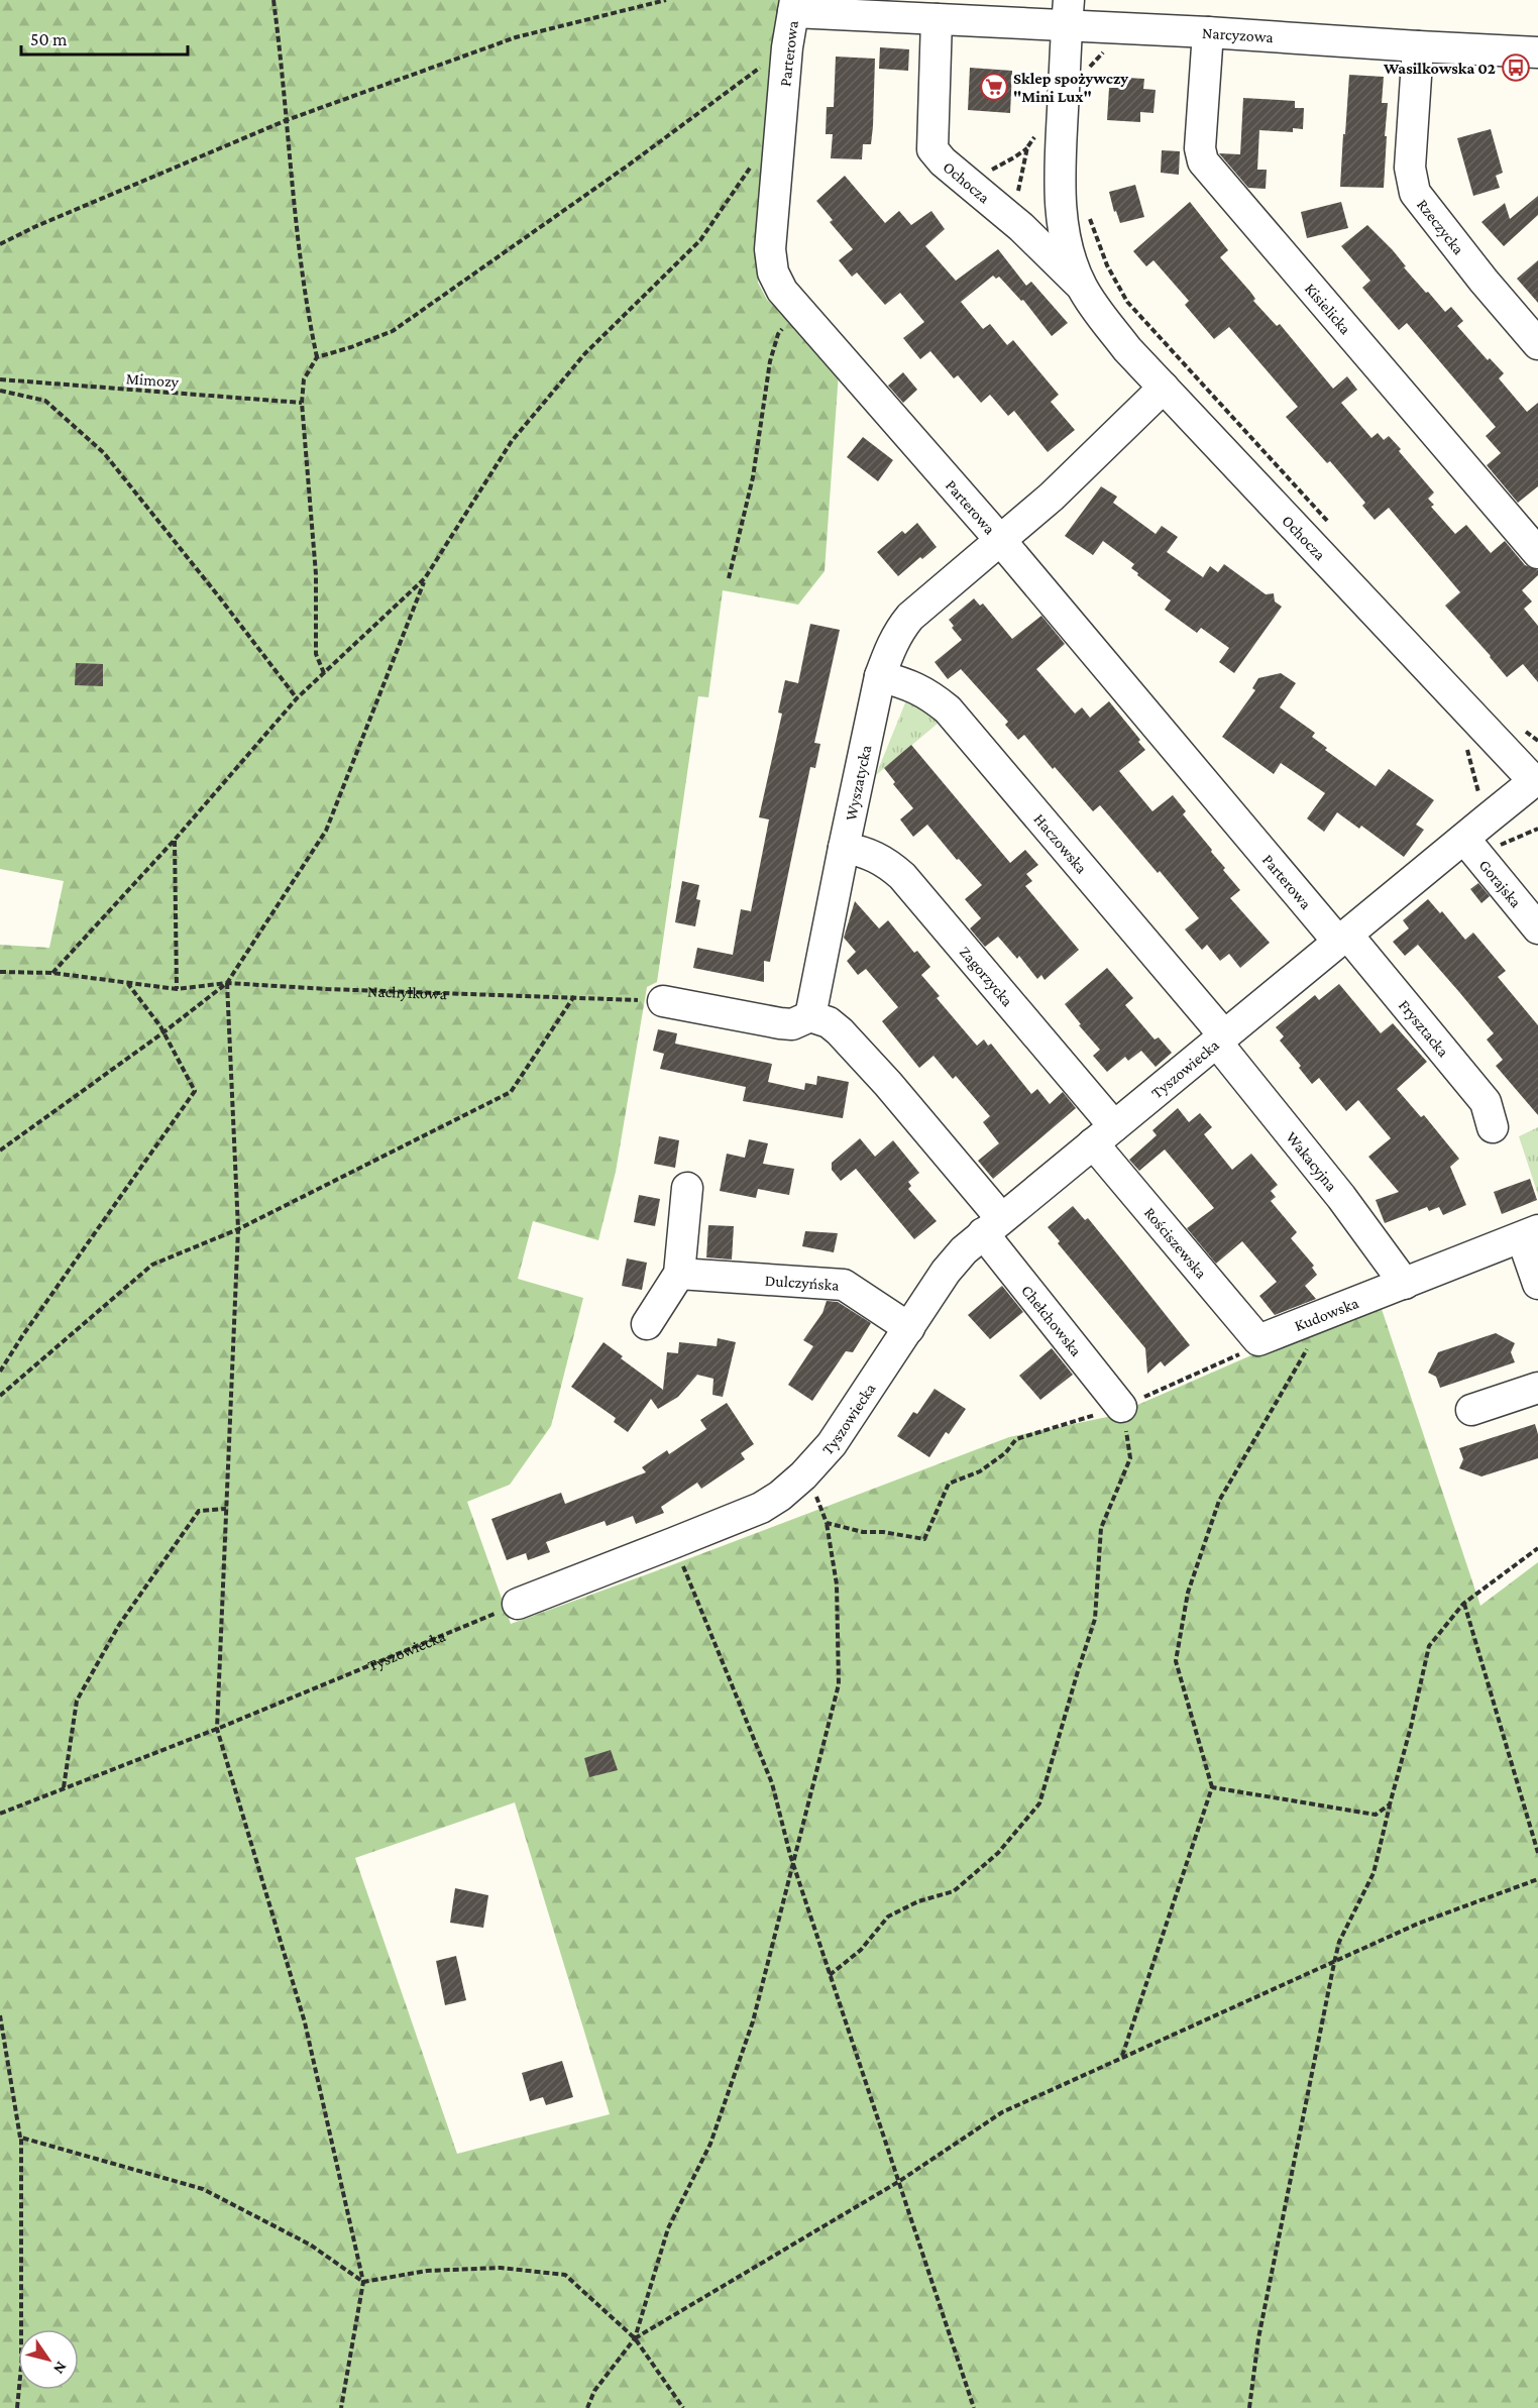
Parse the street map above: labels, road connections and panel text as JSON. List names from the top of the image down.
{
  "streets": {
    "street": [
      "Narcyzowa",
      "Parterowa",
      "Ochocza",
      "Rzeczycka",
      "Kisielicka",
      "Wyszatycka",
      "Haczowska",
      "Gorajska",
      "Zagorzycka",
      "Frysztacka",
      "Tyszowiecka",
      "Wakacyjna",
      "Rościszewska",
      "Dulczyńska",
      "Kudowska",
      "Chełchowska"
    ],
    "path": ["Mimozy", "Nachyłkowa"]
  },
  "crossings": [
    ["Narcyzowa", "Parterowa"],
    ["Narcyzowa", "Ochocza"],
    ["Narcyzowa", "Rzeczycka"],
    ["Narcyzowa", "Kisielicka"],
    ["Parterowa", "Wyszatycka"],
    ["Parterowa", "Frysztacka"],
    ["Parterowa", "Tyszowiecka"],
    ["Ochocza", "Wyszatycka"],
    ["Ochocza", "Tyszowiecka"],
    ["Wyszatycka", "Haczowska"],
    ["Wyszatycka", "Zagorzycka"],
    ["Haczowska", "Tyszowiecka"],
    ["Haczowska", "Wakacyjna"],
    ["Gorajska", "Tyszowiecka"],
    ["Zagorzycka", "Tyszowiecka"],
    ["Zagorzycka", "Rościszewska"],
    ["Frysztacka", "Tyszowiecka"],
    ["Tyszowiecka", "Wakacyjna"],
    ["Tyszowiecka", "Rościszewska"],
    ["Tyszowiecka", "Dulczyńska"],
    ["Tyszowiecka", "Chełchowska"],
    ["Wakacyjna", "Kudowska"],
    ["Rościszewska", "Kudowska"]
  ],
  "places": {
    "bus stop": ["Wasilkowska 02"],
    "supermarket": ["Sklep spożywczy \"Mini Lux\""]
  },
  "scale_bar": "50 m",
  "north": "bottom right"
}
